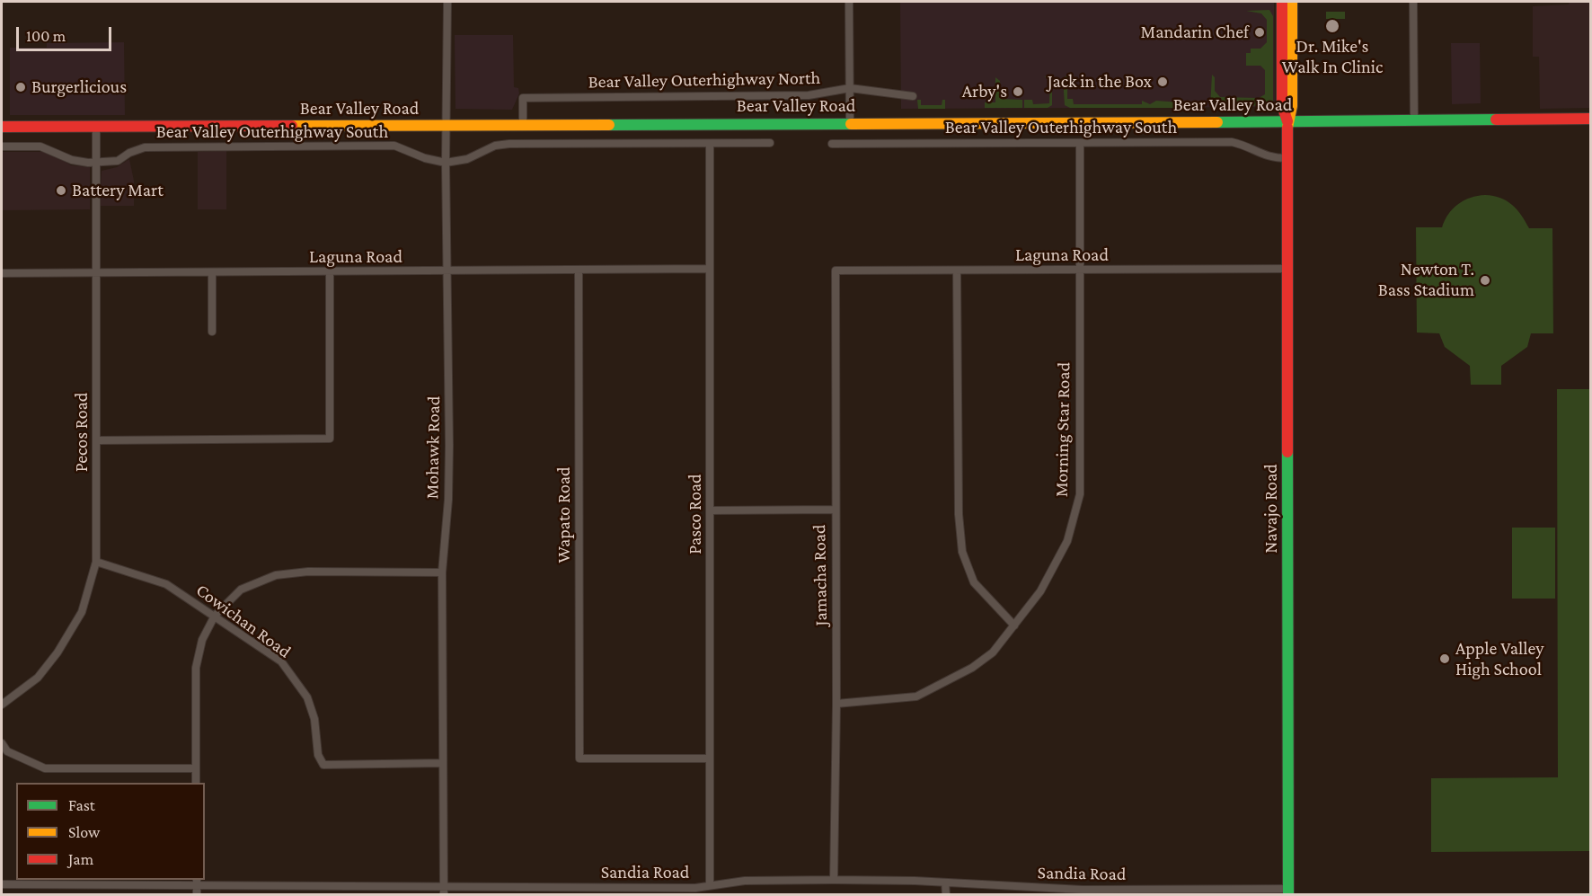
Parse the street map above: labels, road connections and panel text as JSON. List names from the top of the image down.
{
  "streets": {
    "main road": ["Bear Valley Road", "Navajo Road"],
    "street": [
      "Bear Valley Outerhighway North",
      "Bear Valley Outerhighway South",
      "Laguna Road",
      "Morning Star Road",
      "Pecos Road",
      "Mohawk Road",
      "Pasco Road",
      "Wapato Road",
      "Jamacha Road",
      "Cowichan Road",
      "Sandia Road"
    ]
  },
  "crossings": [
    ["Bear Valley Outerhighway North", "Bear Valley Road"],
    ["Bear Valley Road", "Pecos Road"],
    ["Bear Valley Road", "Mohawk Road"],
    ["Bear Valley Road", "Navajo Road"],
    ["Bear Valley Outerhighway South", "Morning Star Road"],
    ["Bear Valley Outerhighway South", "Pecos Road"],
    ["Bear Valley Outerhighway South", "Mohawk Road"],
    ["Bear Valley Outerhighway South", "Navajo Road"],
    ["Bear Valley Outerhighway South", "Pasco Road"],
    ["Laguna Road", "Morning Star Road"],
    ["Laguna Road", "Pecos Road"],
    ["Laguna Road", "Mohawk Road"],
    ["Laguna Road", "Navajo Road"],
    ["Laguna Road", "Pasco Road"],
    ["Laguna Road", "Wapato Road"],
    ["Laguna Road", "Jamacha Road"],
    ["Morning Star Road", "Jamacha Road"],
    ["Pecos Road", "Cowichan Road"],
    ["Mohawk Road", "Cowichan Road"],
    ["Mohawk Road", "Sandia Road"],
    ["Navajo Road", "Sandia Road"],
    ["Pasco Road", "Wapato Road"],
    ["Pasco Road", "Sandia Road"],
    ["Jamacha Road", "Sandia Road"]
  ],
  "places": [
    "Dr. Mike's Walk In Clinic",
    "Mandarin Chef",
    "Jack in the Box",
    "Burgerlicious",
    "Arby's",
    "Battery Mart",
    "Newton T. Bass Stadium",
    "Apple Valley High School"
  ],
  "legend": ["Fast", "Slow", "Jam"],
  "scale_bar": "100 m"
}
